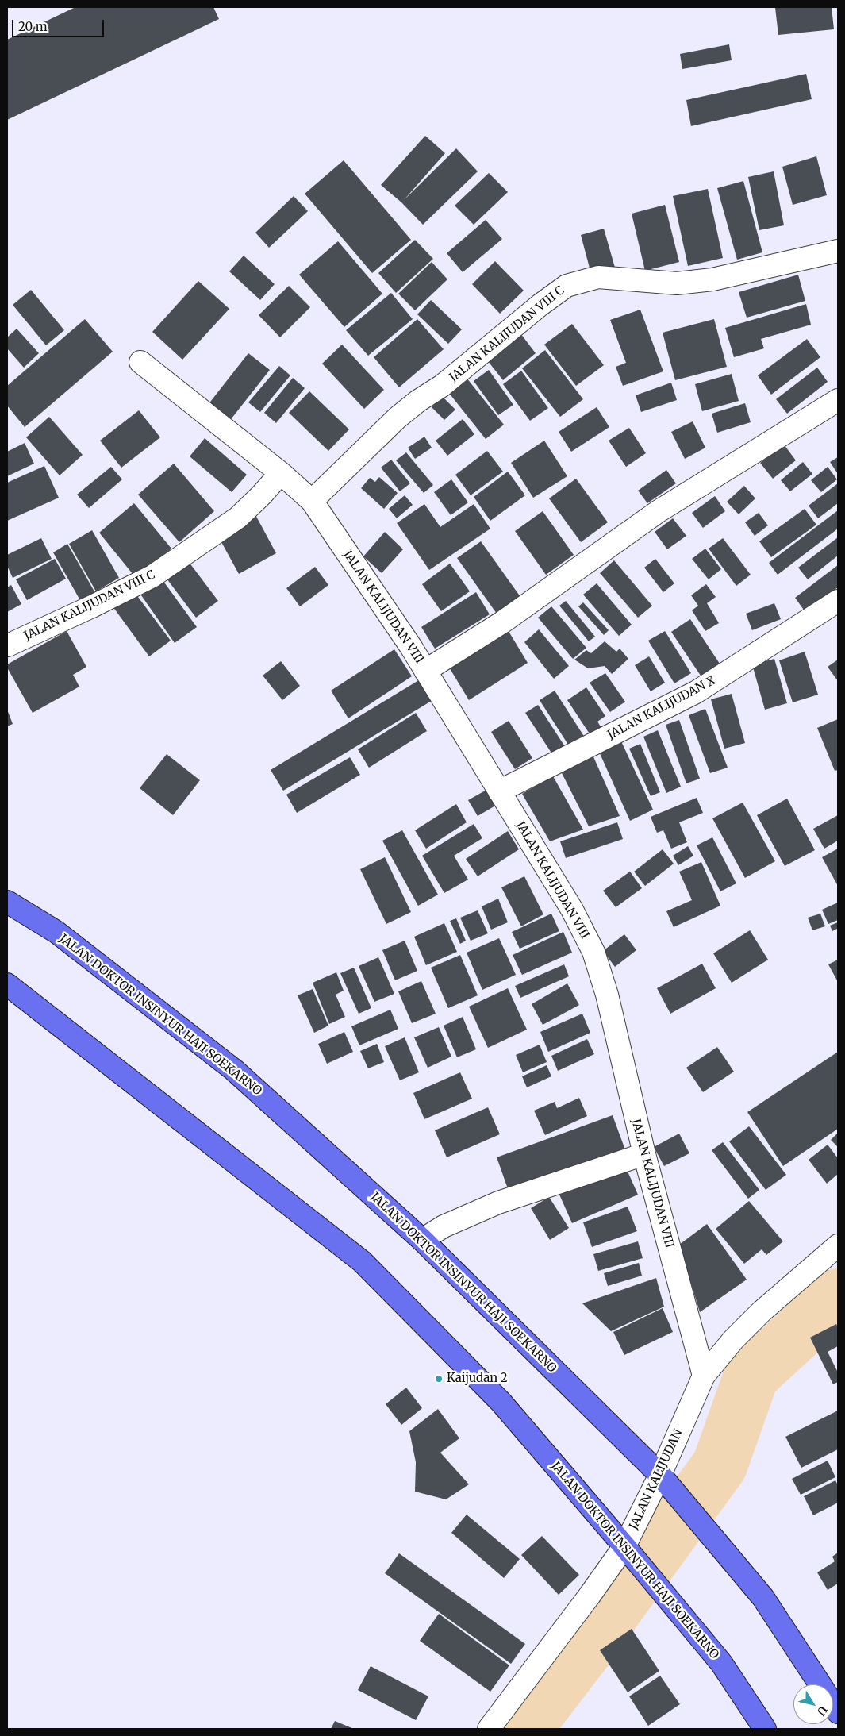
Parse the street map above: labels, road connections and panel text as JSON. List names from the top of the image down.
{
  "streets": {
    "main road": ["JALAN DOKTOR INSINYUR HAJI SOEKARNO"],
    "street": [
      "JALAN KALIJUDAN VIII C",
      "JALAN KALIJUDAN VIII",
      "JALAN KALIJUDAN X",
      "JALAN KALIJUDAN"
    ]
  },
  "crossings": [
    ["JALAN KALIJUDAN VIII C", "JALAN KALIJUDAN VIII"],
    ["JALAN KALIJUDAN VIII", "JALAN KALIJUDAN X"],
    ["JALAN KALIJUDAN VIII", "JALAN KALIJUDAN"],
    ["JALAN DOKTOR INSINYUR HAJI SOEKARNO", "JALAN KALIJUDAN"]
  ],
  "places": ["Kaijudan 2"],
  "scale_bar": "20 m",
  "north": "bottom right"
}
